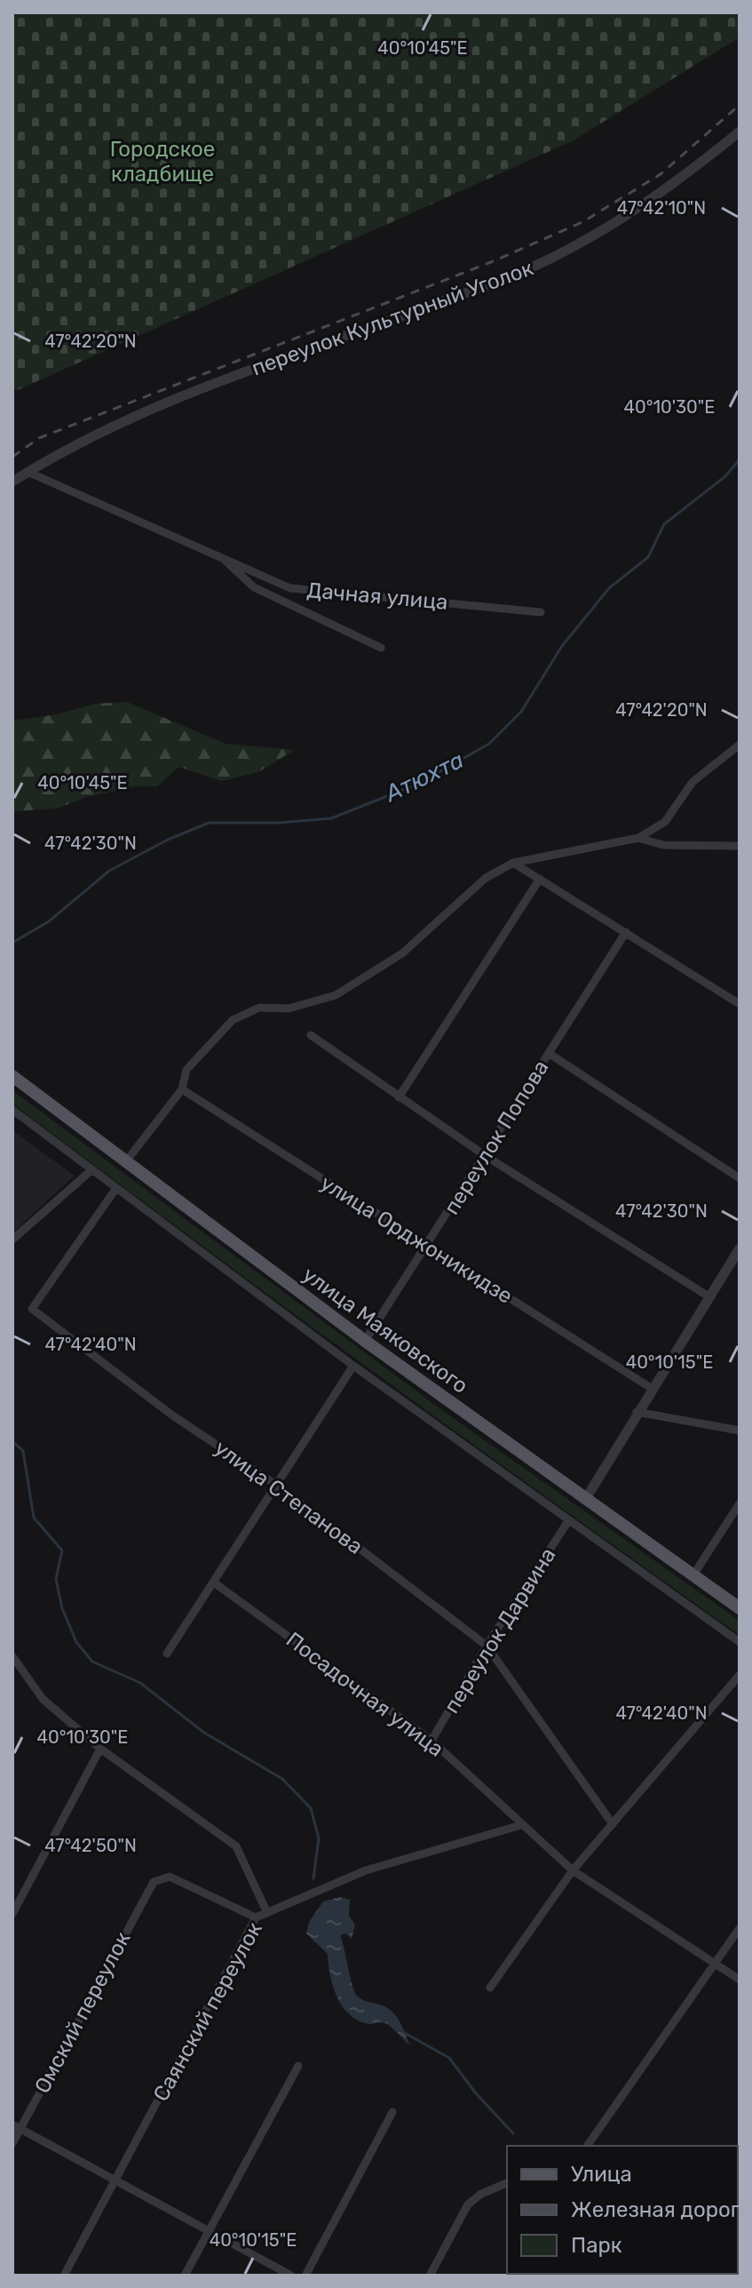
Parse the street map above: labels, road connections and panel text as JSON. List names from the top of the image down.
{
  "streets": {
    "main road": ["улица Маяковского"],
    "street": [
      "переулок Культурный Уголок",
      "Дачная улица",
      "переулок Попова",
      "улица Орджоникидзе",
      "улица Степанова",
      "переулок Дарвина",
      "Посадочная улица",
      "Саянский переулок",
      "Омский переулок"
    ]
  },
  "crossings": [
    ["переулок Культурный Уголок", "Дачная улица"],
    ["переулок Попова", "улица Орджоникидзе"],
    ["переулок Попова", "улица Маяковского"],
    ["улица Степанова", "переулок Дарвина"],
    ["переулок Дарвина", "Посадочная улица"],
    ["Посадочная улица", "Саянский переулок"],
    ["Саянский переулок", "Омский переулок"]
  ],
  "water": ["Атюхта"],
  "parks": ["Городское кладбище"],
  "legend": ["Улица", "Железная дорога", "Парк"],
  "coordinates": [
    "40°10'45\"E",
    "47°42'10\"N",
    "47°42'20\"N",
    "40°10'30\"E",
    "47°42'30\"N",
    "47°42'40\"N",
    "40°10'15\"E",
    "47°42'50\"N"
  ]
}
